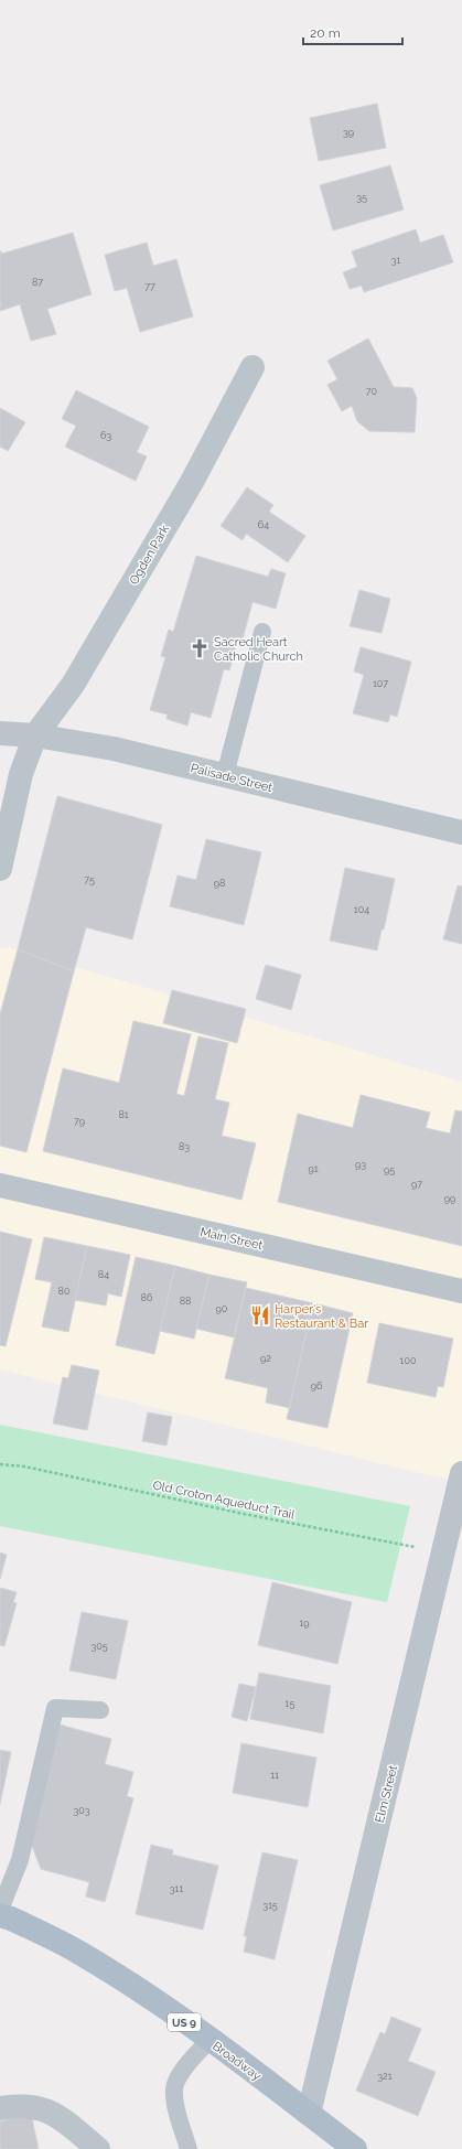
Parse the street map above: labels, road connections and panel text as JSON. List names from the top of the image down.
{
  "streets": {
    "main road": ["US 9", "Broadway"],
    "street": [
      "Ogden Park",
      "Palisade Street",
      "Main Street",
      "Elm Street"
    ],
    "path": ["Old Croton Aqueduct Trail"]
  },
  "crossings": [
    ["Ogden Park", "Palisade Street"],
    ["Old Croton Aqueduct Trail", "Elm Street"],
    ["Elm Street", "Broadway"]
  ],
  "places": {
    "church": ["Sacred Heart Catholic Church"],
    "restaurant": ["Harper's Restaurant & Bar"]
  },
  "house_numbers": [
    "39",
    "35",
    "31",
    "87",
    "77",
    "70",
    "63",
    "64",
    "107",
    "75",
    "98",
    "104",
    "81",
    "79",
    "83",
    "93",
    "91",
    "95",
    "97",
    "99",
    "84",
    "80",
    "86",
    "88",
    "90",
    "92",
    "100",
    "96",
    "19",
    "305",
    "15",
    "11",
    "303",
    "311",
    "315",
    "321"
  ],
  "scale_bar": "20 m"
}
